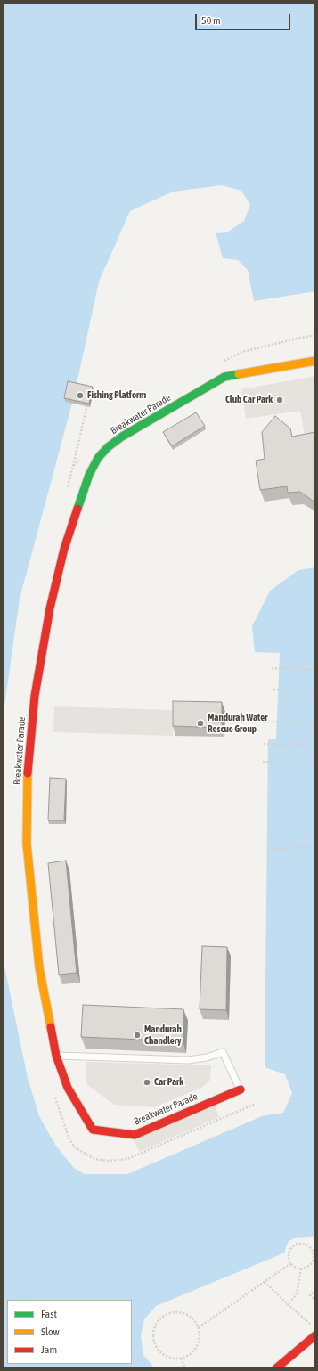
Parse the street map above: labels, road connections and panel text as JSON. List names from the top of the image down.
{
  "streets": {
    "street": ["Breakwater Parade"]
  },
  "places": [
    "Fishing Platform",
    "Club Car Park",
    "Mandurah Water Rescue Group",
    "Mandurah Chandlery",
    "Car Park"
  ],
  "legend": ["Fast", "Slow", "Jam"],
  "scale_bar": "50 m"
}
